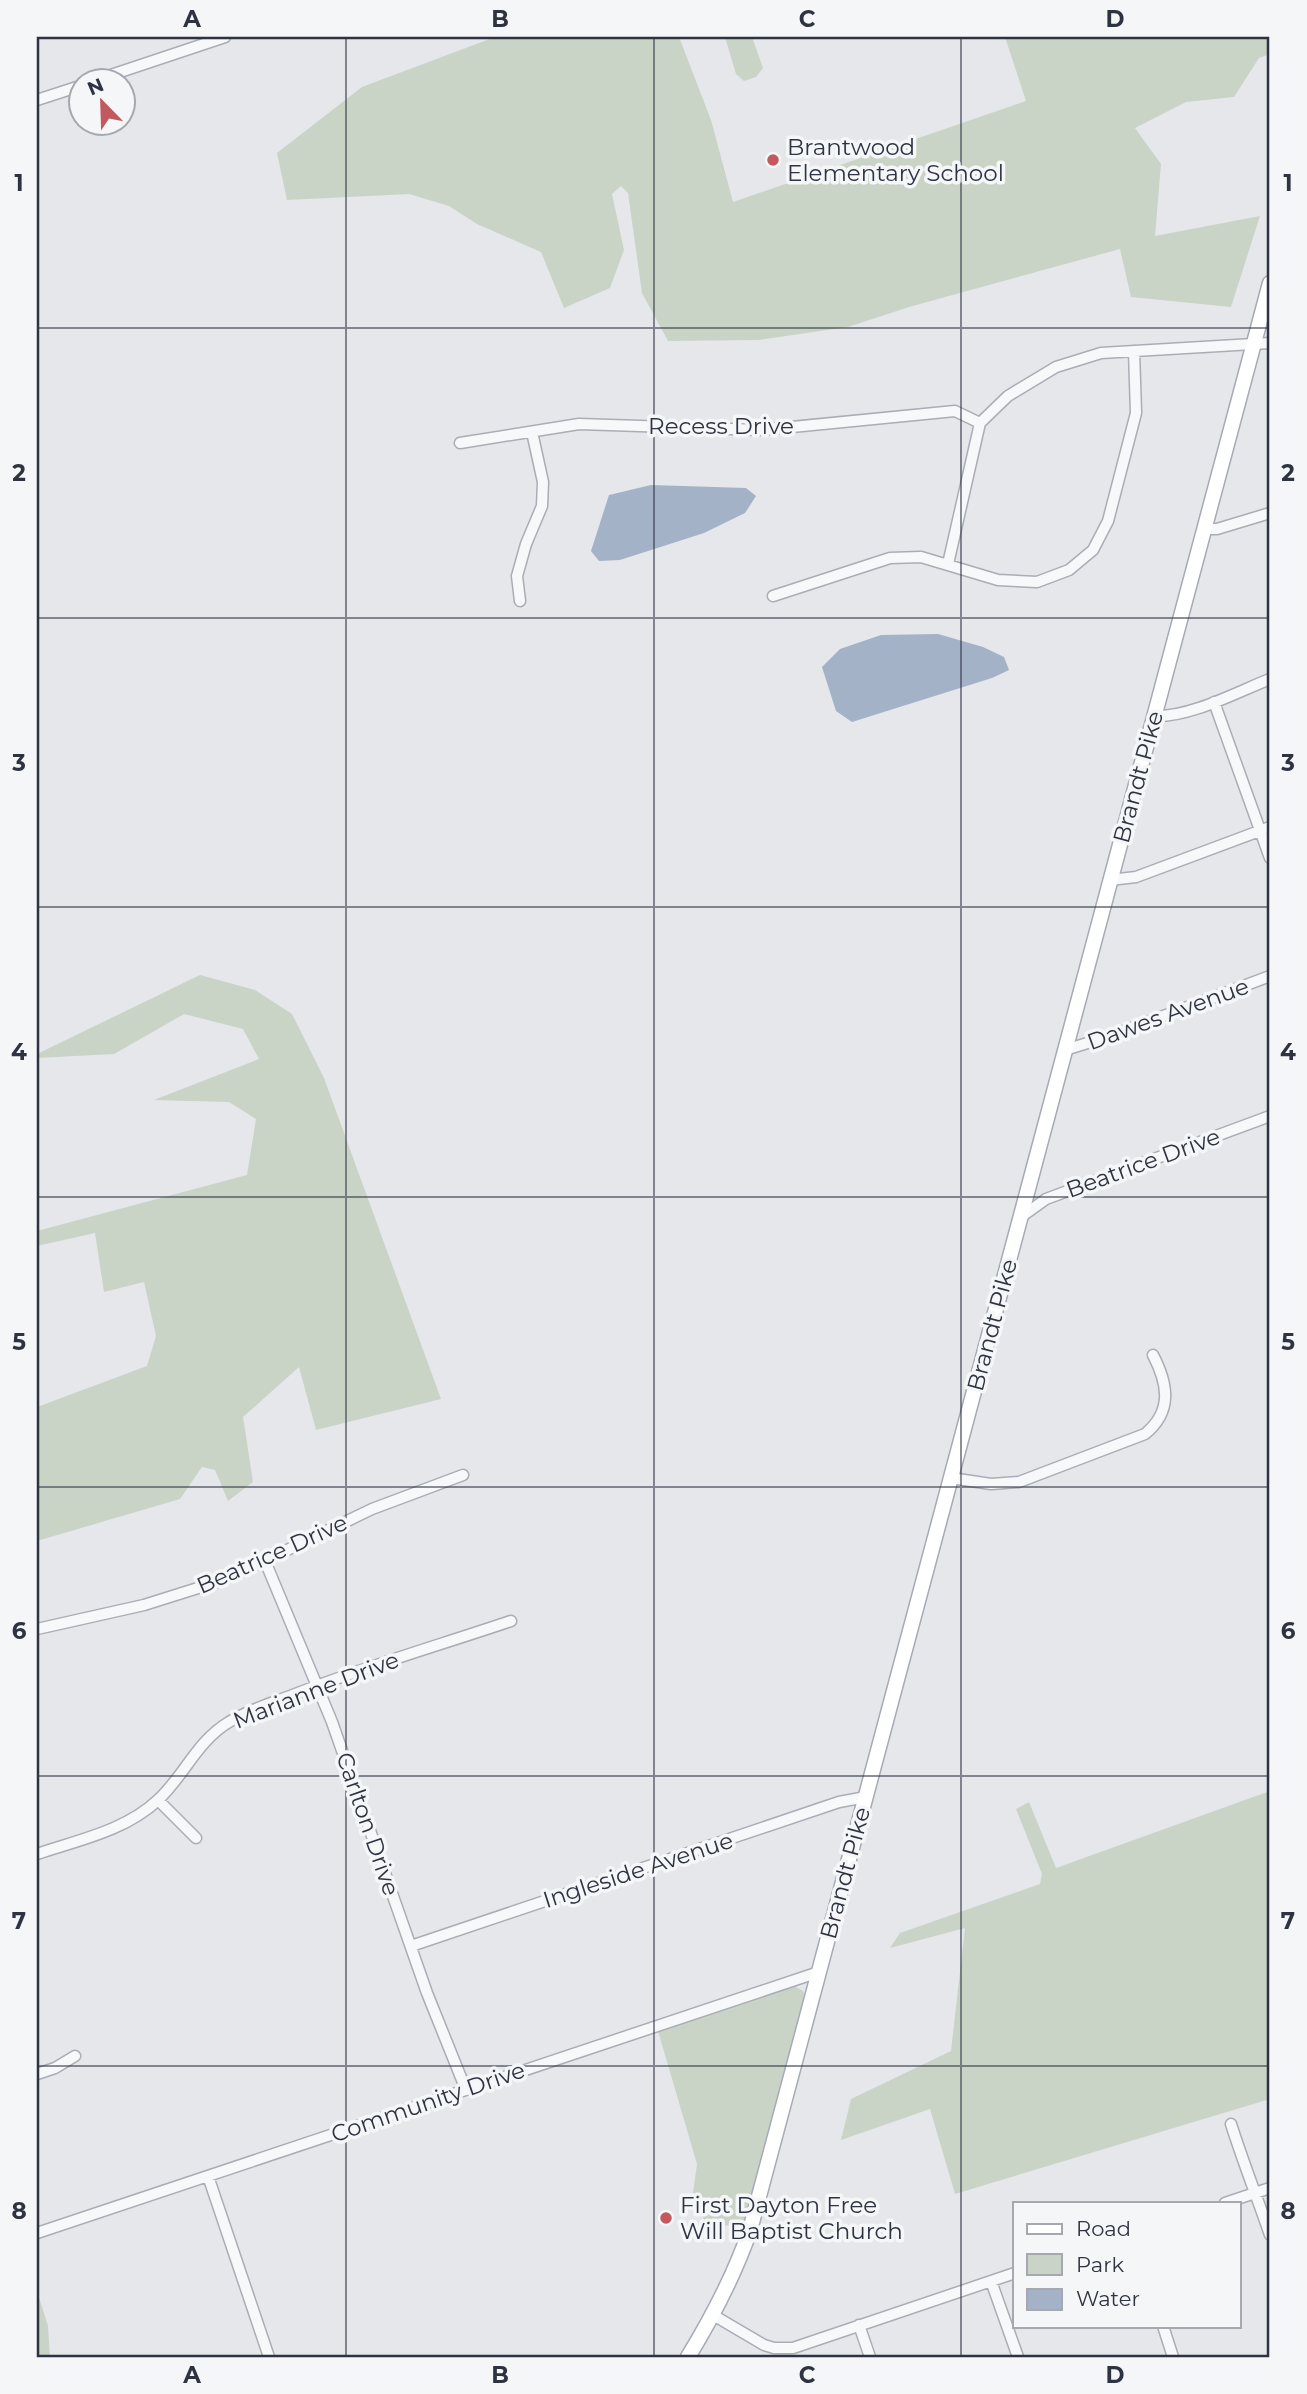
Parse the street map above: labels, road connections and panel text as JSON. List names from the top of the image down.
{
  "streets": {
    "main road": ["Brandt Pike"],
    "street": [
      "Recess Drive",
      "Dawes Avenue",
      "Beatrice Drive",
      "Marianne Drive",
      "Carlton Drive",
      "Ingleside Avenue",
      "Community Drive"
    ]
  },
  "crossings": [
    ["Brandt Pike", "Dawes Avenue"],
    ["Brandt Pike", "Beatrice Drive"],
    ["Brandt Pike", "Ingleside Avenue"],
    ["Brandt Pike", "Community Drive"],
    ["Beatrice Drive", "Carlton Drive"],
    ["Marianne Drive", "Carlton Drive"],
    ["Carlton Drive", "Ingleside Avenue"],
    ["Carlton Drive", "Community Drive"]
  ],
  "places": ["Brantwood Elementary School", "First Dayton Free Will Baptist Church"],
  "legend": ["Road", "Park", "Water"],
  "north": "top left",
  "grid": {
    "columns": [
      "A",
      "B",
      "C",
      "D"
    ],
    "rows": [
      "1",
      "2",
      "3",
      "4",
      "5",
      "6",
      "7",
      "8"
    ]
  }
}
